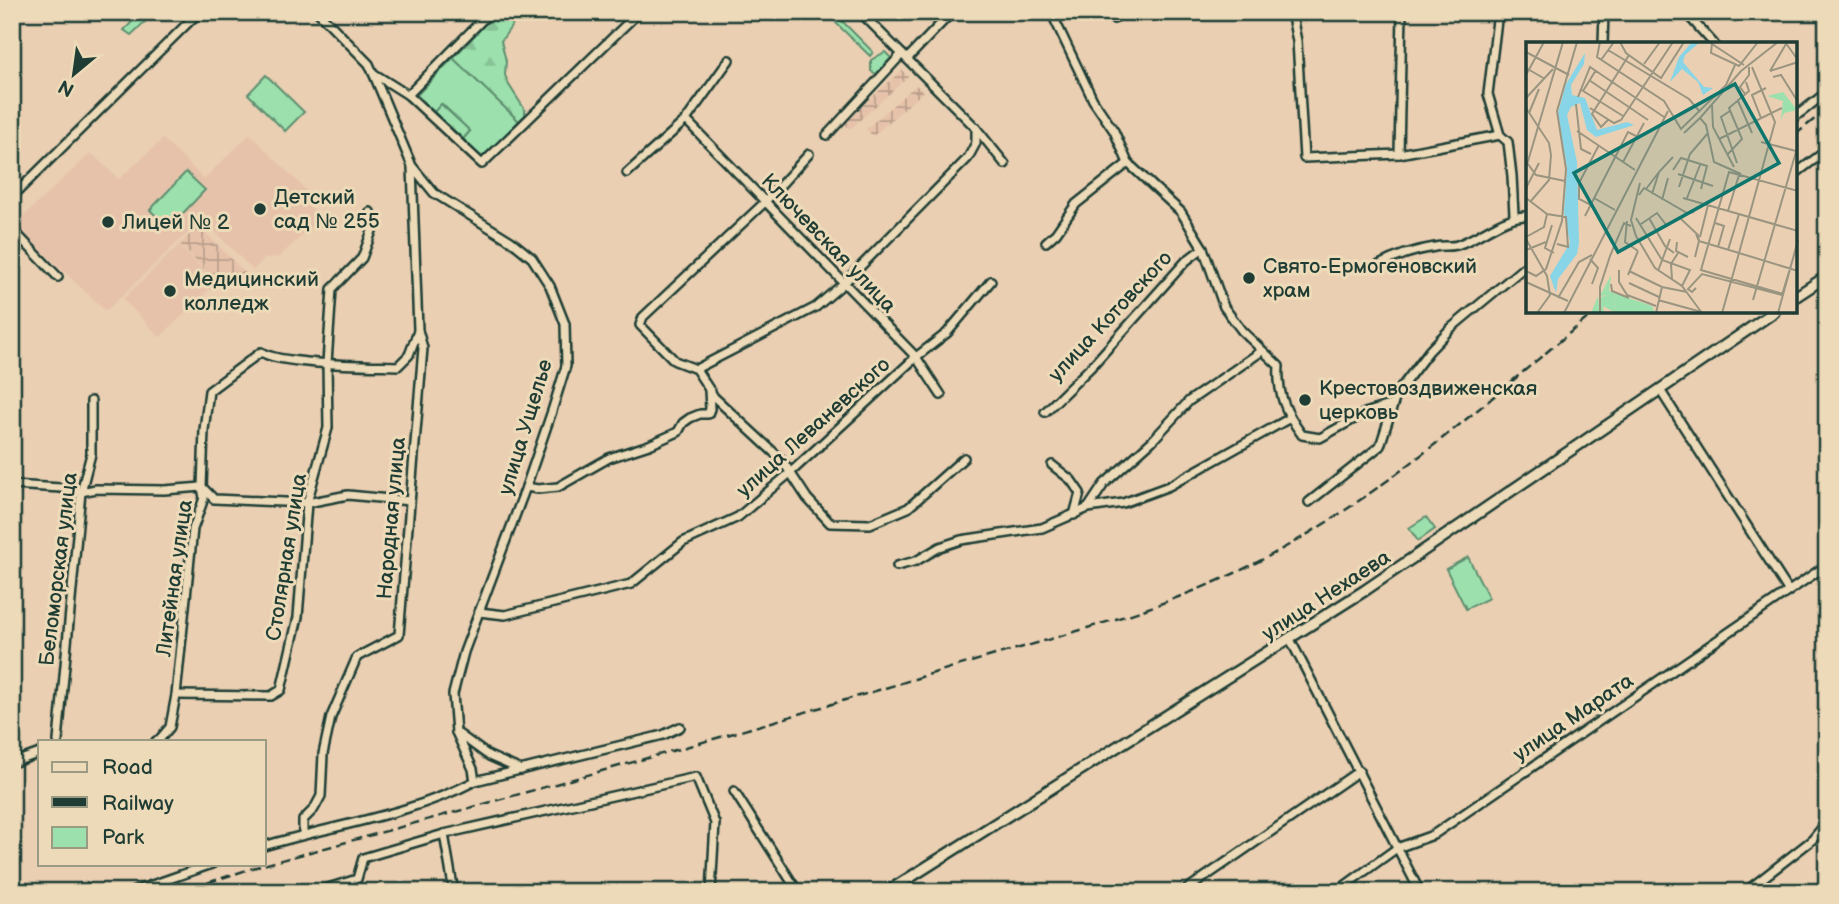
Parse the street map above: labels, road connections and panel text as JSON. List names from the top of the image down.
{
  "streets": {
    "street": [
      "Ключевская улица",
      "улица Котовского",
      "улица Ущелье",
      "улица Леваневского",
      "Народная улица",
      "Столярная улица",
      "Беломорская улица",
      "Литейная улица",
      "улица Нехаева",
      "улица Марата"
    ]
  },
  "crossings": [
    ["Ключевская улица", "улица Леваневского"],
    ["улица Ущелье", "улица Леваневского"],
    ["улица Ущелье", "Народная улица"],
    ["Столярная улица", "Литейная улица"]
  ],
  "places": [
    "Детский сад № 255",
    "Лицей № 2",
    "Свято-Ермогеновский храм",
    "Медицинский колледж",
    "Крестовоздвиженская церковь"
  ],
  "legend": ["Road", "Railway", "Park"],
  "north": "bottom left"
}
